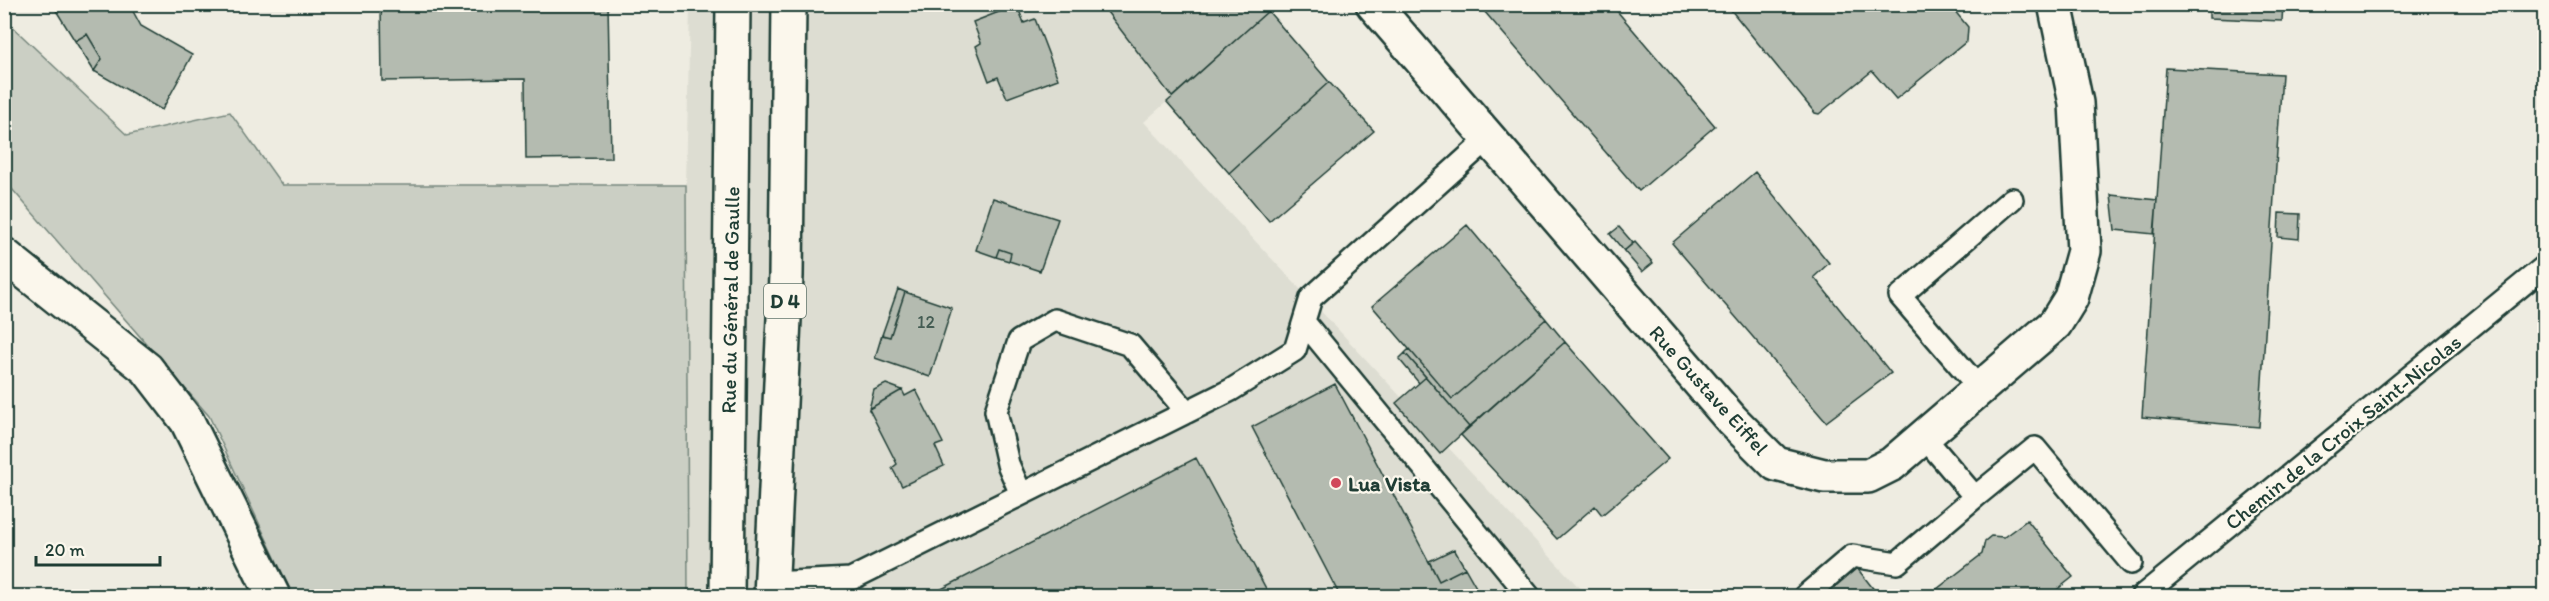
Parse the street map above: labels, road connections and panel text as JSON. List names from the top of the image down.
{
  "streets": {
    "main road": ["Rue du Général de Gaulle", "D 4", "Rue Gustave Eiffel"],
    "lane": ["Chemin de la Croix Saint-Nicolas"]
  },
  "places": ["Lua Vista"],
  "house_numbers": ["12"],
  "scale_bar": "20 m"
}
